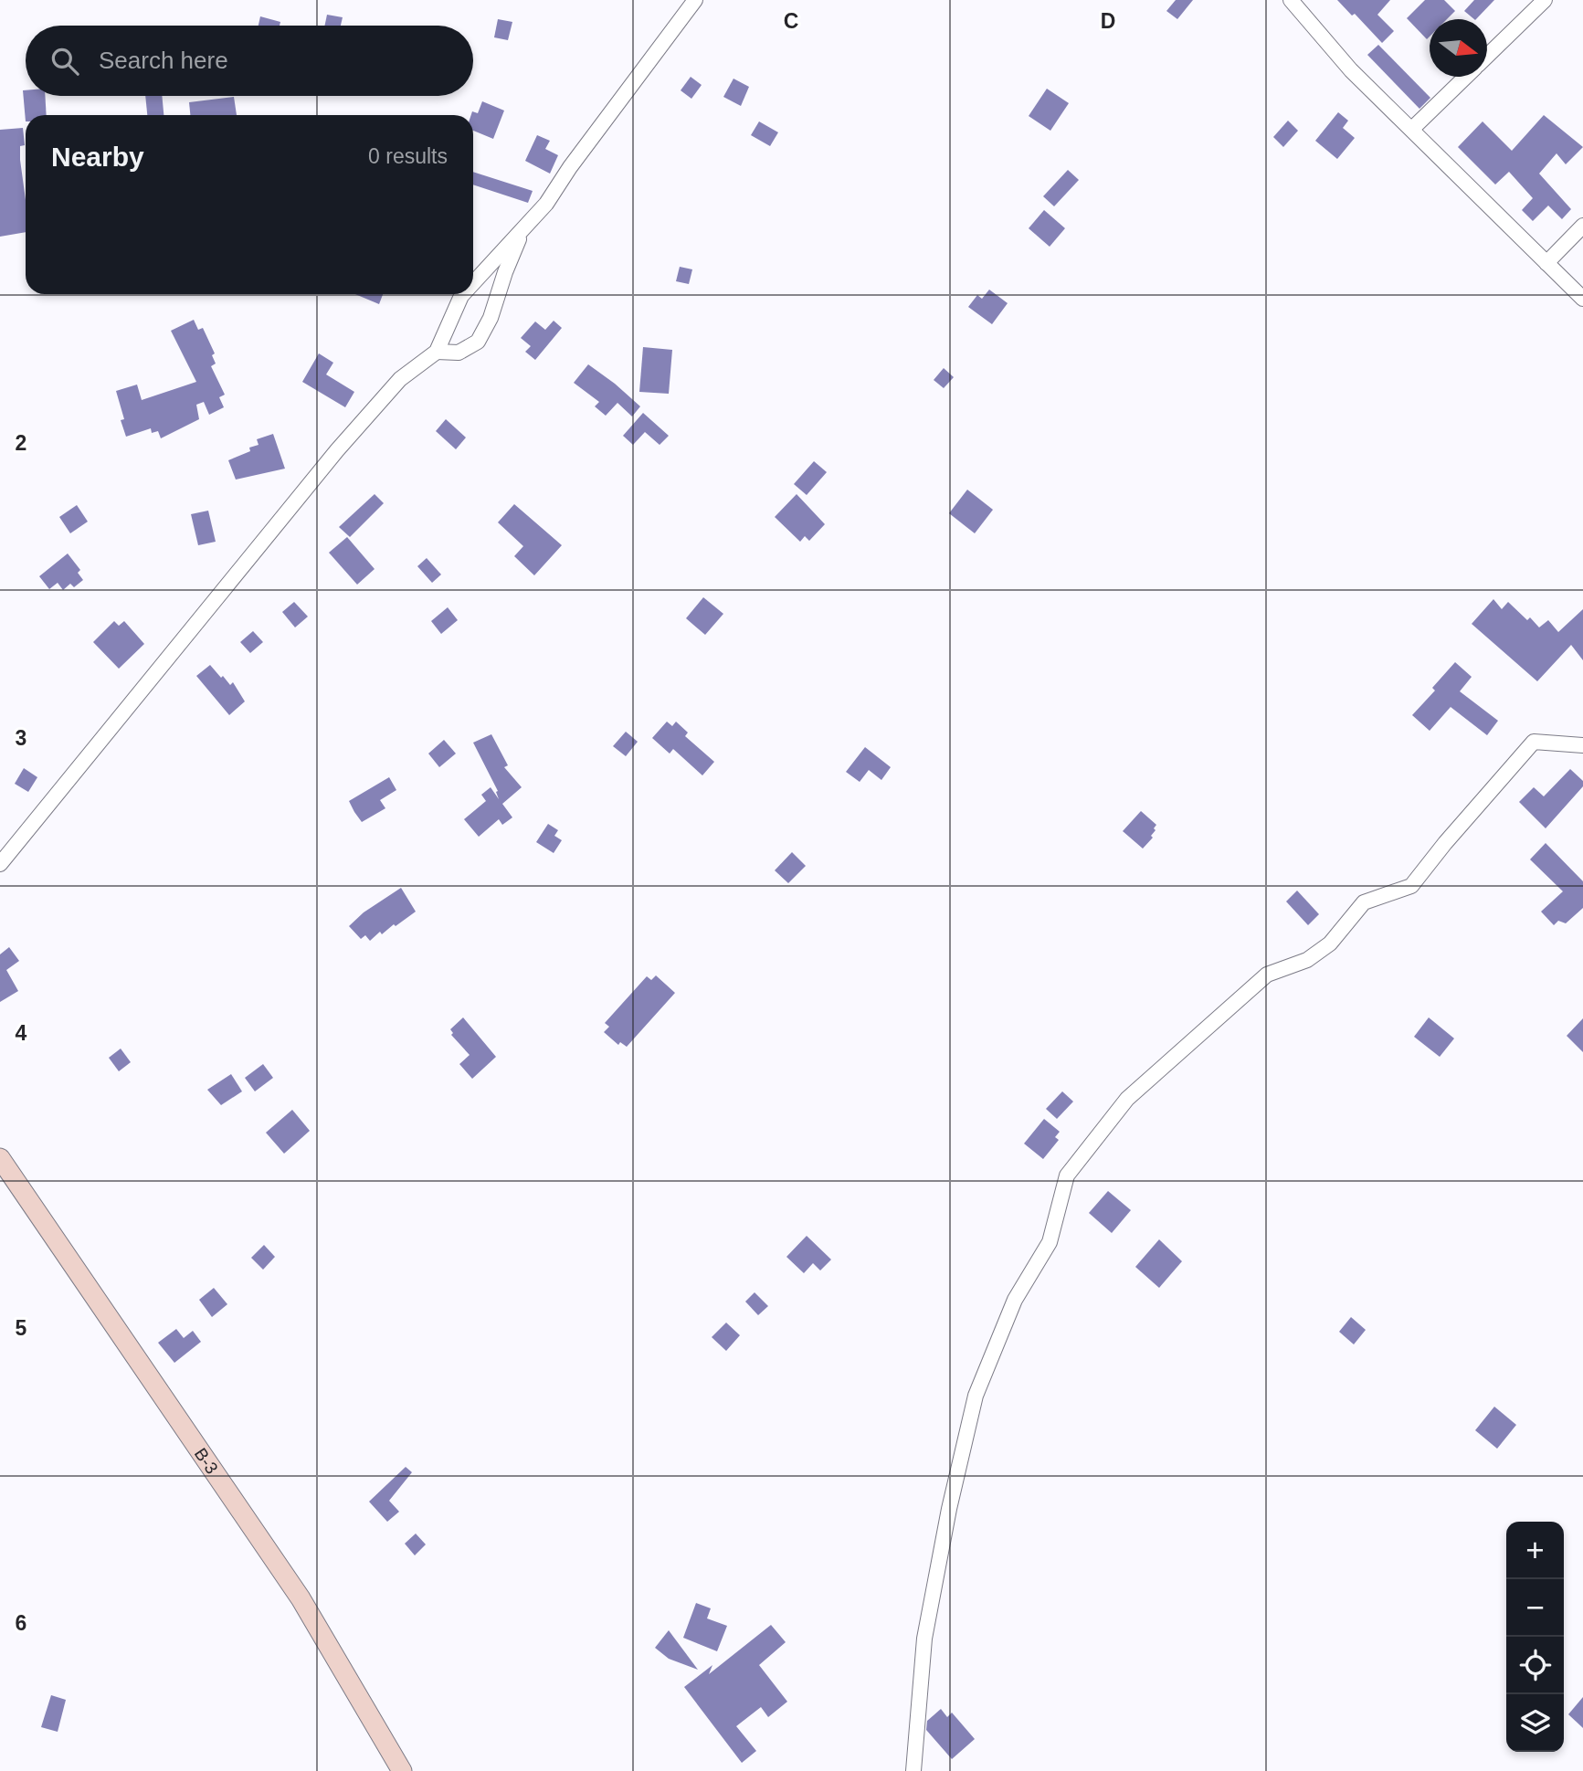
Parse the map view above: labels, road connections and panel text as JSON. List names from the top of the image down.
{
  "streets": {
    "main road": ["B-3"]
  },
  "north": "right",
  "page": {
    "search": "Search here",
    "heading": ["Nearby", "0 results"],
    "map_buttons": ["+", "−"]
  },
  "grid": {
    "columns": ["C", "D"],
    "rows": [
      "2",
      "3",
      "4",
      "5",
      "6"
    ]
  }
}
